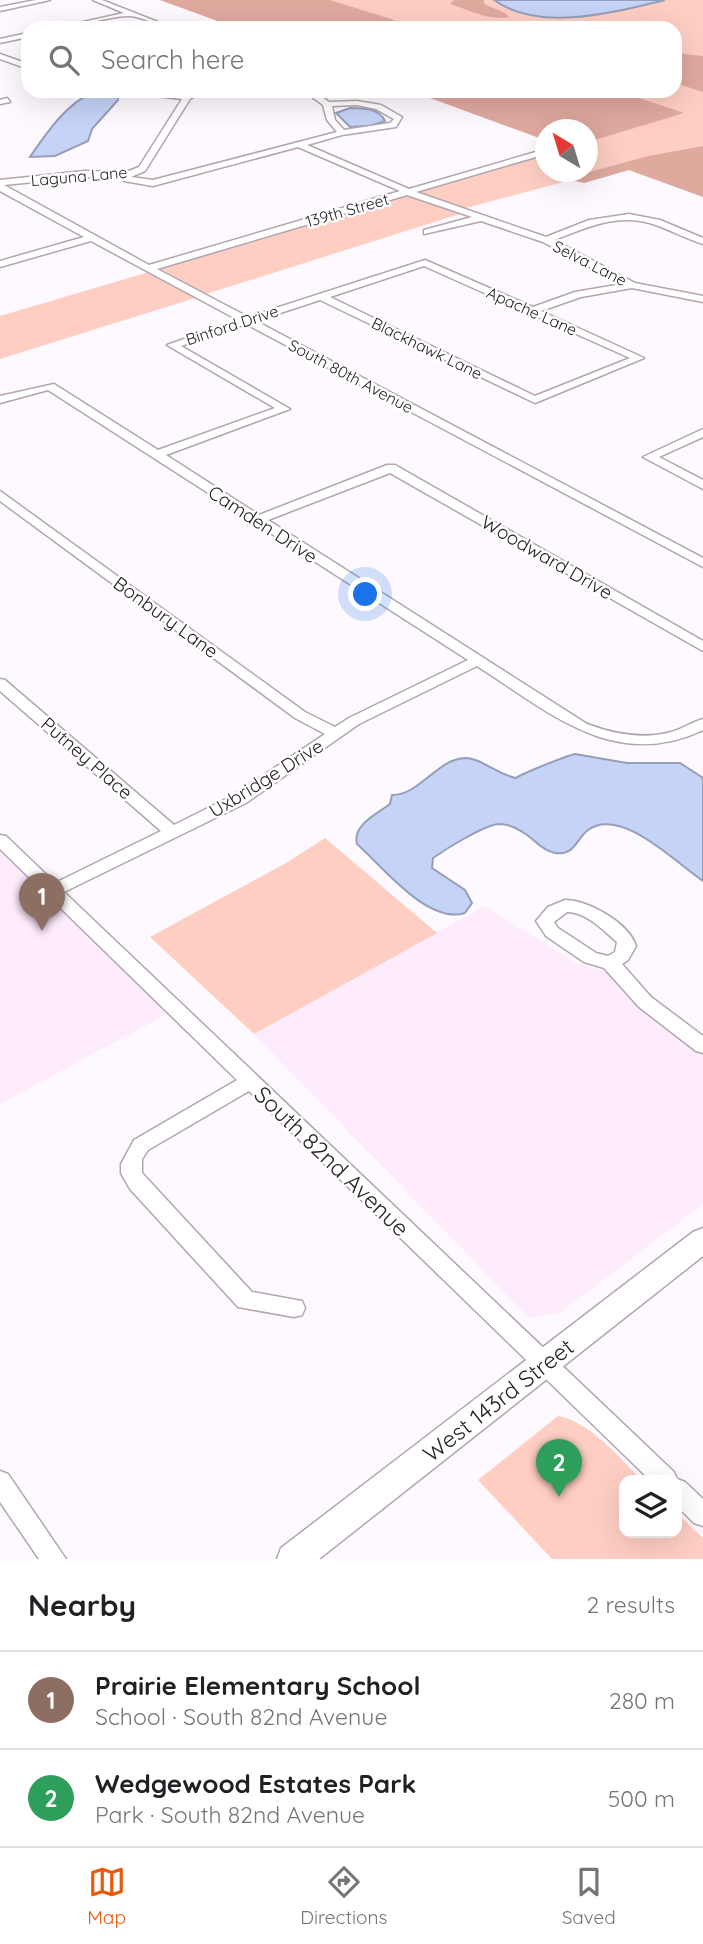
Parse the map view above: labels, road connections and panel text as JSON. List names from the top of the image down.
{
  "streets": {
    "main road": ["West 143rd Street"],
    "street": [
      "Laguna Lane",
      "139th Street",
      "Selva Lane",
      "Apache Lane",
      "Binford Drive",
      "Blackhawk Lane",
      "South 80th Avenue",
      "Camden Drive",
      "Woodward Drive",
      "Bonbury Lane",
      "Putney Place",
      "Uxbridge Drive",
      "South 82nd Avenue"
    ]
  },
  "crossings": [
    ["Laguna Lane", "South 80th Avenue"],
    ["139th Street", "Selva Lane"],
    ["139th Street", "South 80th Avenue"],
    ["Apache Lane", "Binford Drive"],
    ["Apache Lane", "Blackhawk Lane"],
    ["Binford Drive", "Blackhawk Lane"],
    ["Binford Drive", "South 80th Avenue"],
    ["Binford Drive", "Camden Drive"],
    ["Camden Drive", "Woodward Drive"],
    ["Camden Drive", "Uxbridge Drive"],
    ["Bonbury Lane", "Uxbridge Drive"],
    ["Putney Place", "Uxbridge Drive"],
    ["Uxbridge Drive", "South 82nd Avenue"],
    ["South 82nd Avenue", "West 143rd Street"]
  ],
  "north": "top left",
  "page": {
    "search": "Search here",
    "pins": ["1", "2"],
    "heading": ["Nearby", "2 results"],
    "list": [
      {
        "mark": "1",
        "name": "Prairie Elementary School",
        "note": "School · South 82nd Avenue",
        "value": "280 m"
      },
      {
        "mark": "2",
        "name": "Wedgewood Estates Park",
        "note": "Park · South 82nd Avenue",
        "value": "500 m"
      }
    ],
    "nav": ["Map", "Directions", "Saved"]
  }
}
